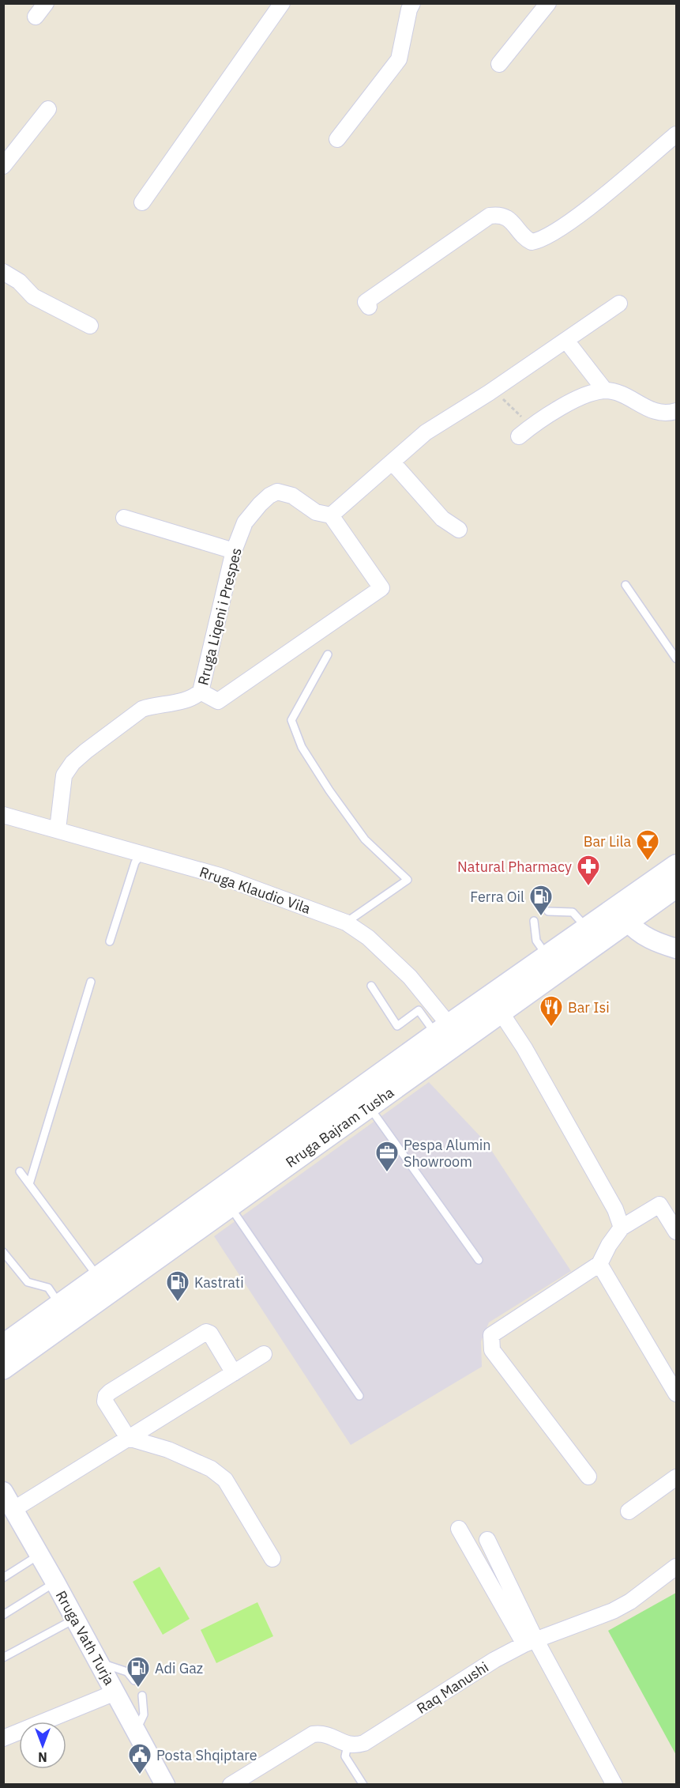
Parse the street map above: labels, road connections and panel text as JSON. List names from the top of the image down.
{
  "streets": {
    "main road": ["Rruga Bajram Tusha"],
    "street": [
      "Rruga Liqeni i Prespes",
      "Rruga Klaudio Vila",
      "Rruga Vath Turja",
      "Raq Manushi"
    ]
  },
  "crossings": [
    ["Rruga Liqeni i Prespes", "Rruga Klaudio Vila"],
    ["Rruga Klaudio Vila", "Rruga Bajram Tusha"]
  ],
  "places": {
    "bar": ["Bar Lila"],
    "pharmacy": ["Natural Pharmacy"],
    "fuel station": ["Ferra Oil", "Kastrati", "Adi Gaz"],
    "restaurant": ["Bar Isi"],
    "office": ["Pespa Alumin Showroom"],
    "public building": ["Posta Shqiptare"]
  },
  "north": "bottom"
}
